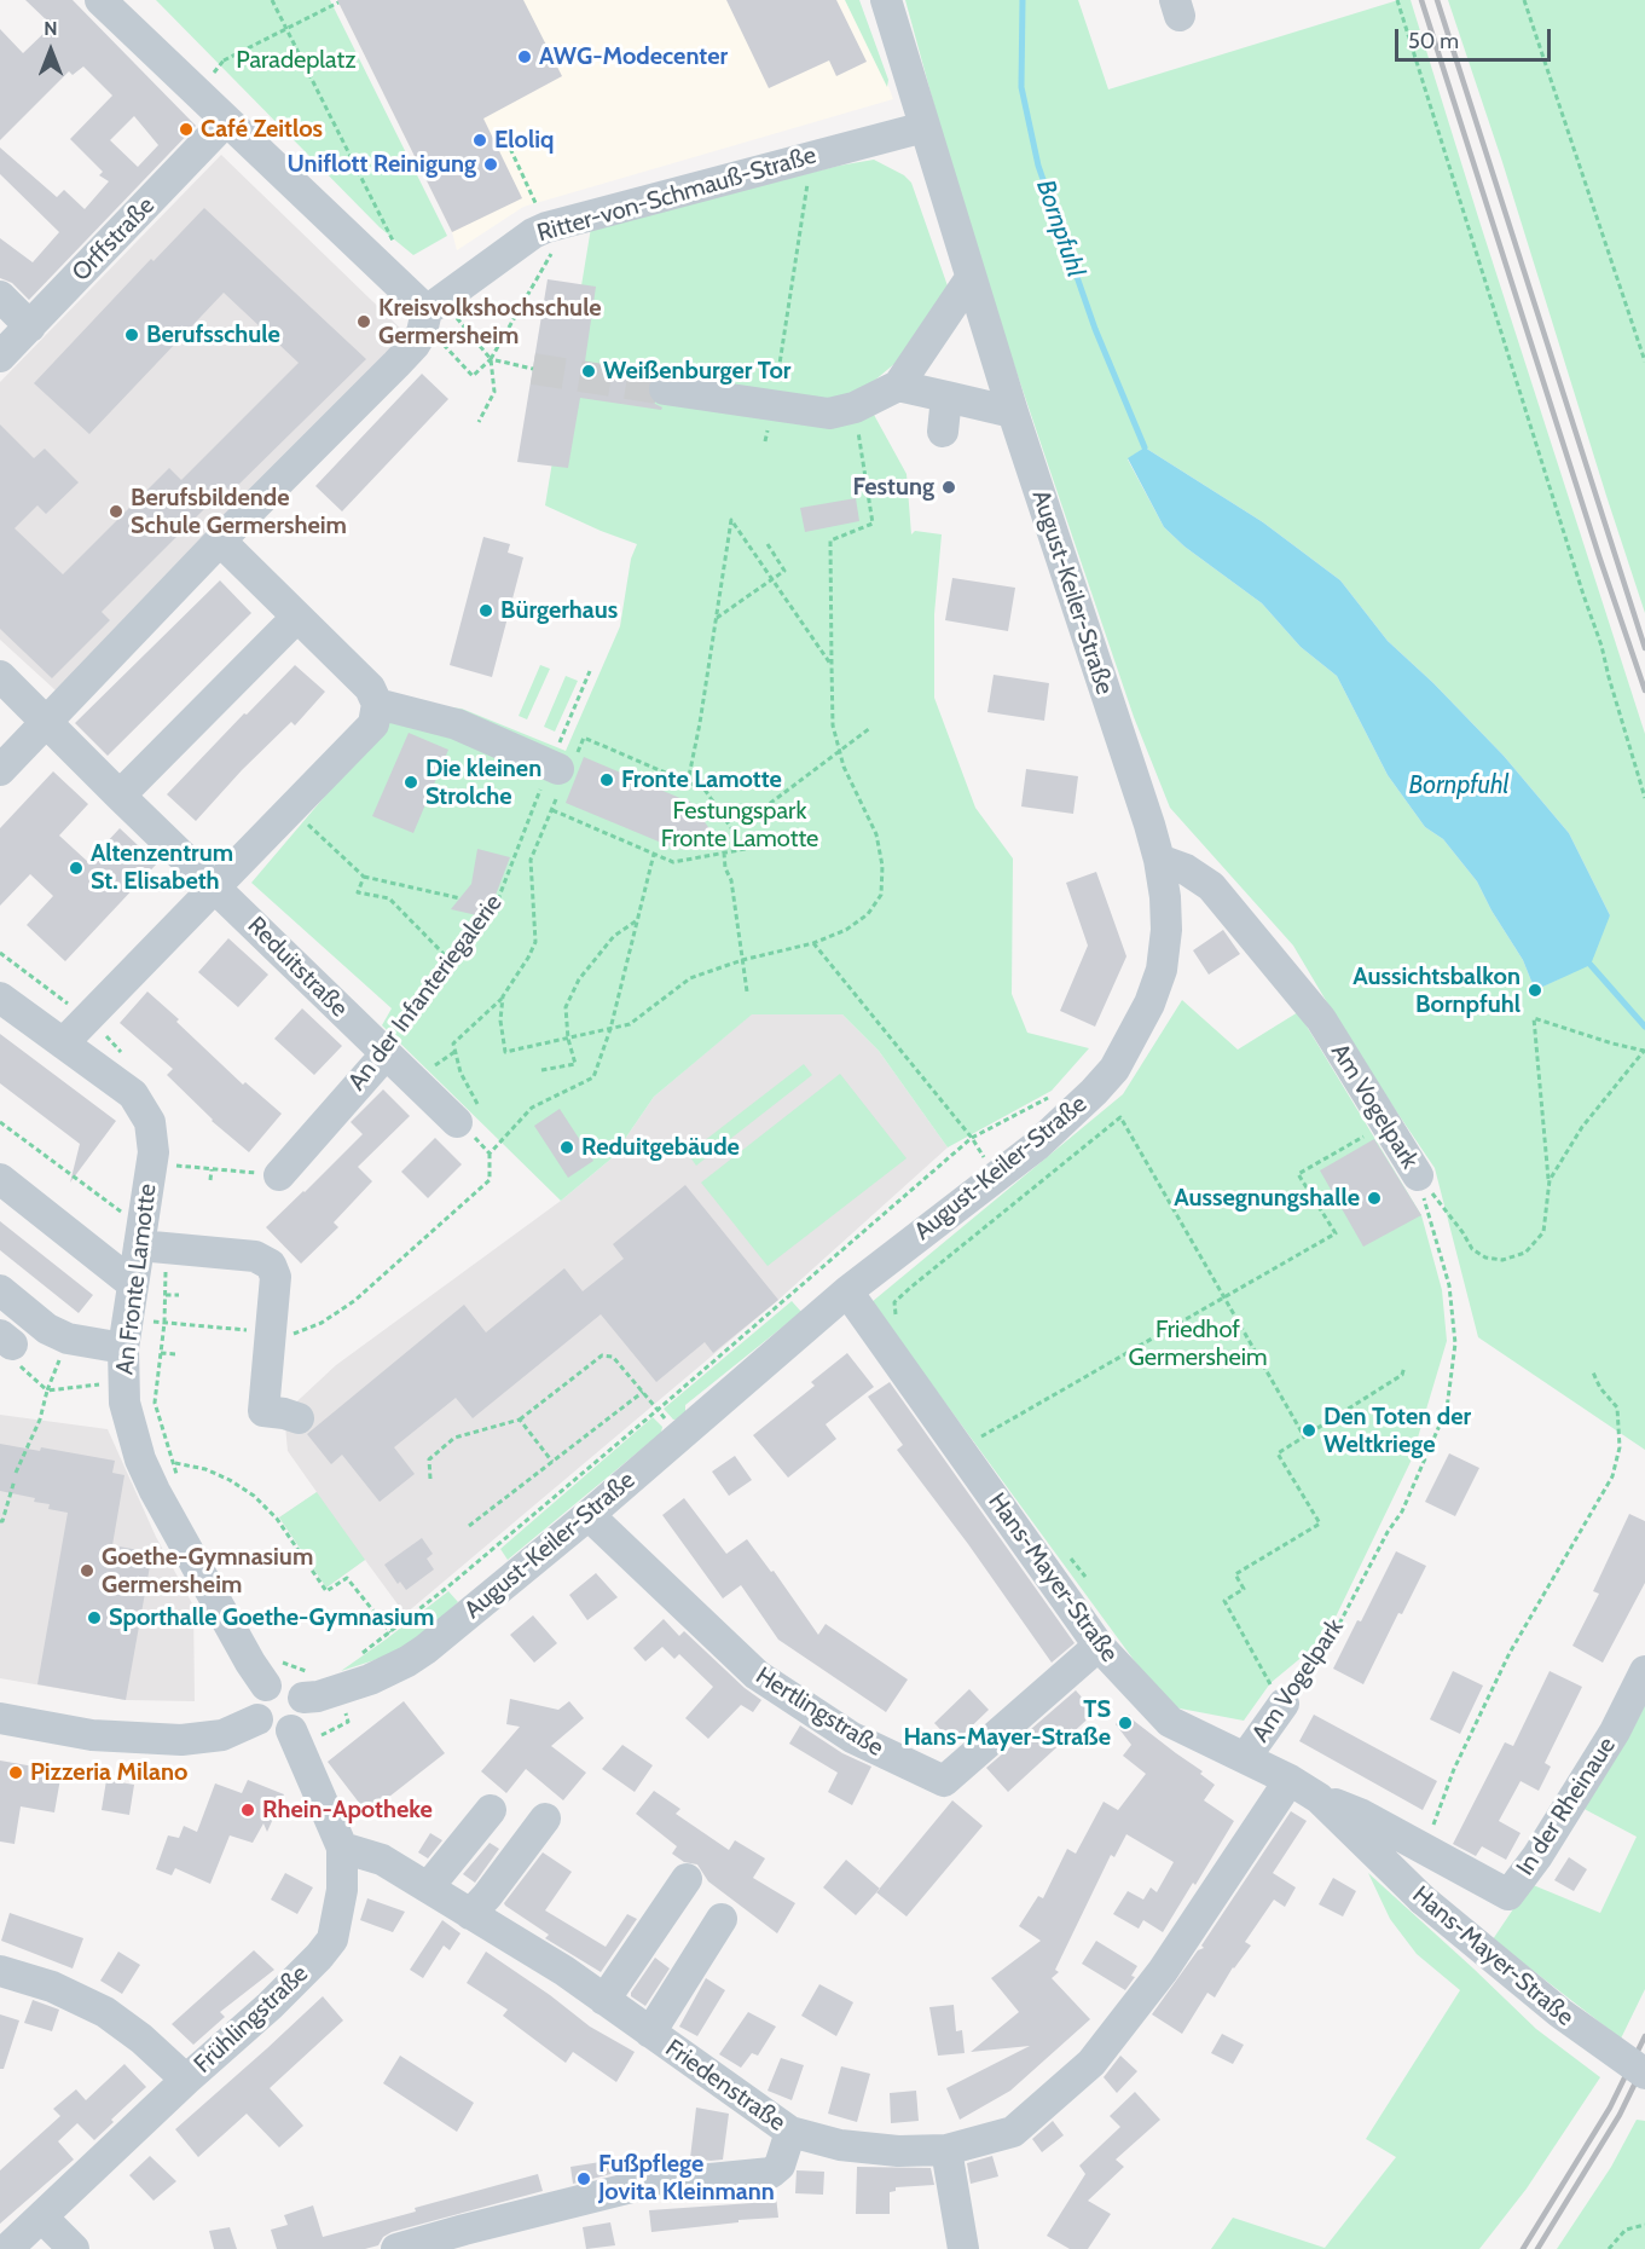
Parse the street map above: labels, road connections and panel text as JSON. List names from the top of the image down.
{
  "streets": {
    "street": [
      "Ritter-von-Schmauß-Straße",
      "Orffstraße",
      "August-Keiler-Straße",
      "Reduitstraße",
      "An der Infanteriegalerie",
      "Am Vogelpark",
      "An Fronte Lamotte",
      "Hans-Mayer-Straße",
      "Hertlingstraße",
      "In der Rheinaue",
      "Frühlingstraße",
      "Friedenstraße"
    ]
  },
  "crossings": [
    ["Ritter-von-Schmauß-Straße", "August-Keiler-Straße"],
    ["August-Keiler-Straße", "Am Vogelpark"],
    ["August-Keiler-Straße", "Hans-Mayer-Straße"],
    ["August-Keiler-Straße", "Hertlingstraße"],
    ["Reduitstraße", "An der Infanteriegalerie"],
    ["Am Vogelpark", "Hans-Mayer-Straße"],
    ["Hans-Mayer-Straße", "Hertlingstraße"],
    ["Hans-Mayer-Straße", "In der Rheinaue"],
    ["Hans-Mayer-Straße", "Friedenstraße"],
    ["Frühlingstraße", "Friedenstraße"]
  ],
  "water": ["Bornpfuhl"],
  "parks": ["Paradeplatz", "Festungspark Fronte Lamotte", "Friedhof Germersheim"],
  "places": [
    "AWG-Modecenter",
    "Café Zeitlos",
    "Eloliq",
    "Uniflott Reinigung",
    "Kreisvolkshochschule Germersheim",
    "Berufsschule",
    "Weißenburger Tor",
    "Festung",
    "Berufsbildende Schule Germersheim",
    "Bürgerhaus",
    "Fronte Lamotte",
    "Die kleinen Strolche",
    "Altenzentrum St. Elisabeth",
    "Aussichtsbalkon Bornpfuhl",
    "Reduitgebäude",
    "Aussegnungshalle",
    "Den Toten der Weltkriege",
    "Goethe-Gymnasium Germersheim",
    "Sporthalle Goethe-Gymnasium",
    "TS Hans-Mayer-Straße",
    "Pizzeria Milano",
    "Rhein-Apotheke",
    "Fußpflege Jovita Kleinmann"
  ],
  "scale_bar": "50 m",
  "north": "top"
}
